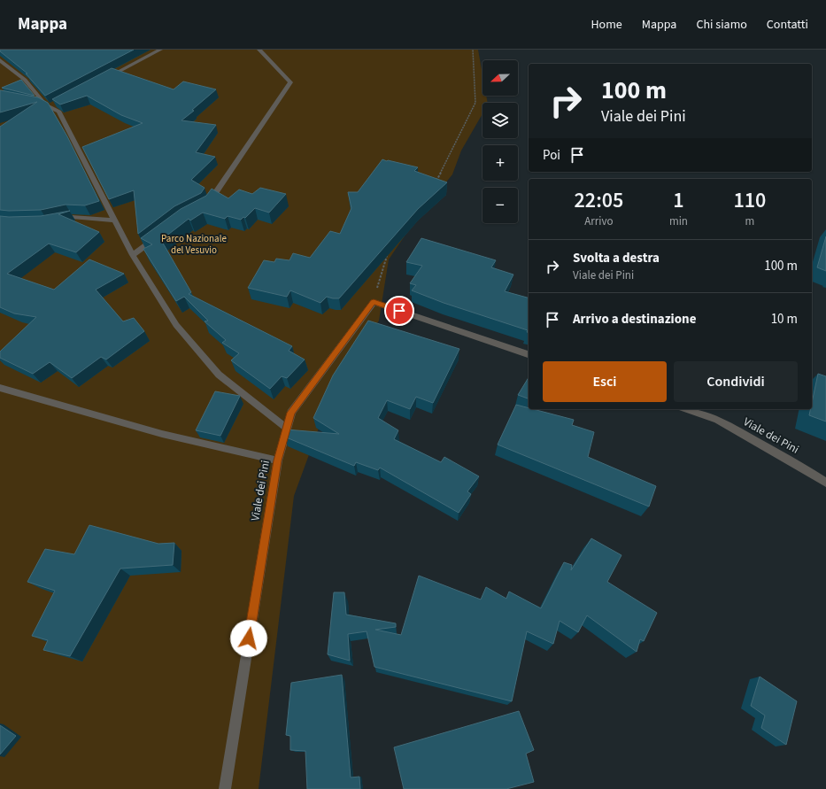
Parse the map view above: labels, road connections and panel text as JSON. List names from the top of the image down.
{
  "streets": {
    "street": ["Viale dei Pini"]
  },
  "parks": ["Parco Nazionale del Vesuvio"],
  "north": "left",
  "page": {
    "header": "Mappa",
    "nav": [
      "Home",
      "Mappa",
      "Chi siamo",
      "Contatti"
    ],
    "map_buttons": ["+", "−"],
    "turn": ["100 m", "Viale dei Pini"],
    "then": "Poi",
    "eta": [
      "22:05",
      "Arrivo",
      "1",
      "min",
      "110",
      "m"
    ],
    "list": [
      {
        "name": "Svolta a destra",
        "note": "Viale dei Pini",
        "value": "100 m"
      },
      {
        "name": "Arrivo a destinazione",
        "value": "10 m"
      }
    ],
    "buttons": ["Esci", "Condividi"]
  }
}
